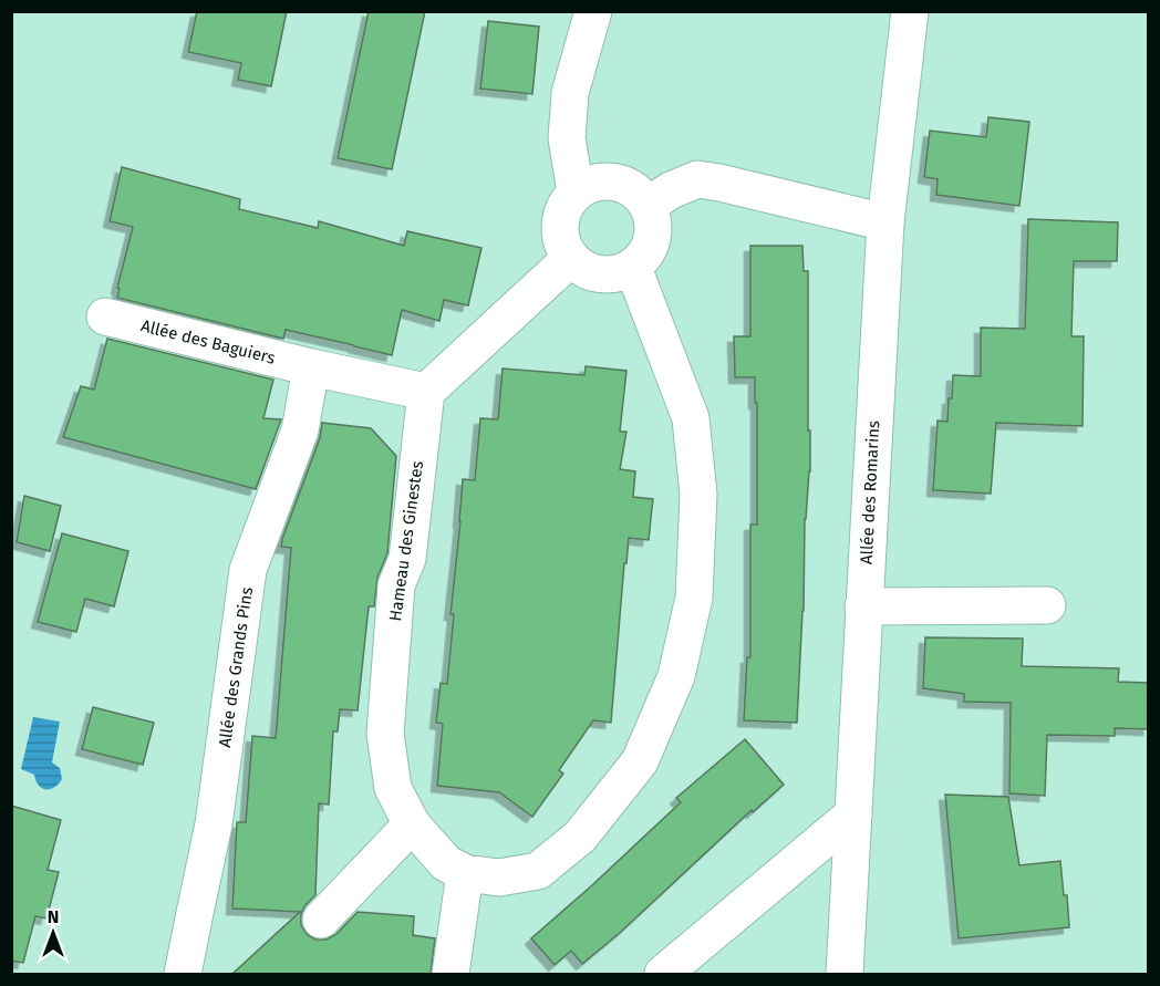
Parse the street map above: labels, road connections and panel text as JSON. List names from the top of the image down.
{
  "streets": {
    "street": [
      "Allée des Baguiers",
      "Allée des Romarins",
      "Hameau des Ginestes",
      "Allée des Grands Pins"
    ]
  },
  "crossings": [
    ["Allée des Baguiers", "Hameau des Ginestes"],
    ["Allée des Baguiers", "Allée des Grands Pins"]
  ],
  "north": "top"
}
